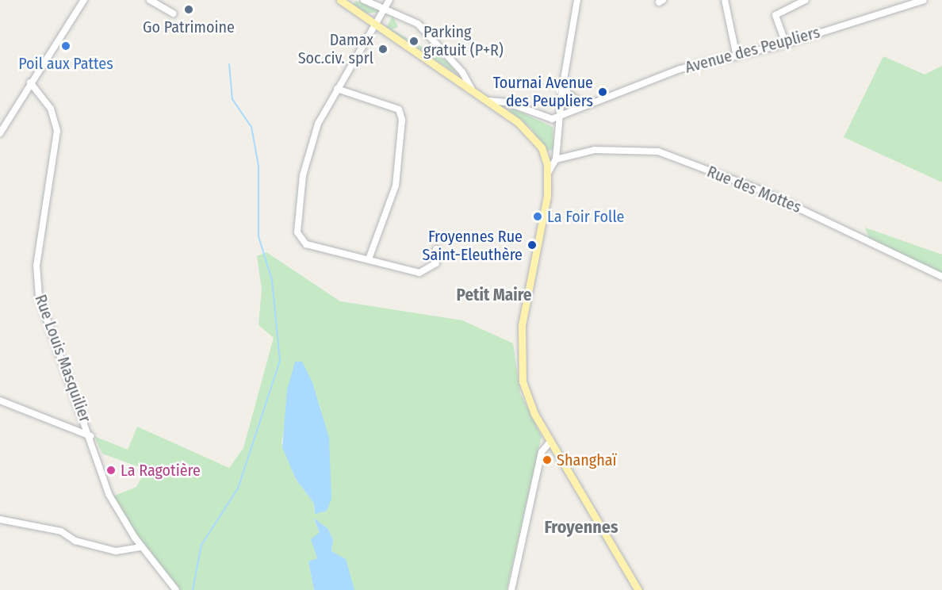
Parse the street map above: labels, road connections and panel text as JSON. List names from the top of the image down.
{
  "streets": {
    "street": ["Avenue des Peupliers", "Rue des Mottes", "Rue Louis Masquilier"]
  },
  "districts": ["Petit Maire", "Froyennes"],
  "places": [
    "Go Patrimoine",
    "Parking gratuit (P+R)",
    "Poil aux Pattes",
    "Damax Soc.civ. sprl",
    "Tournai Avenue des Peupliers",
    "La Foir Folle",
    "Froyennes Rue Saint-Eleuthère",
    "Shanghaï",
    "La Ragotière"
  ]
}
